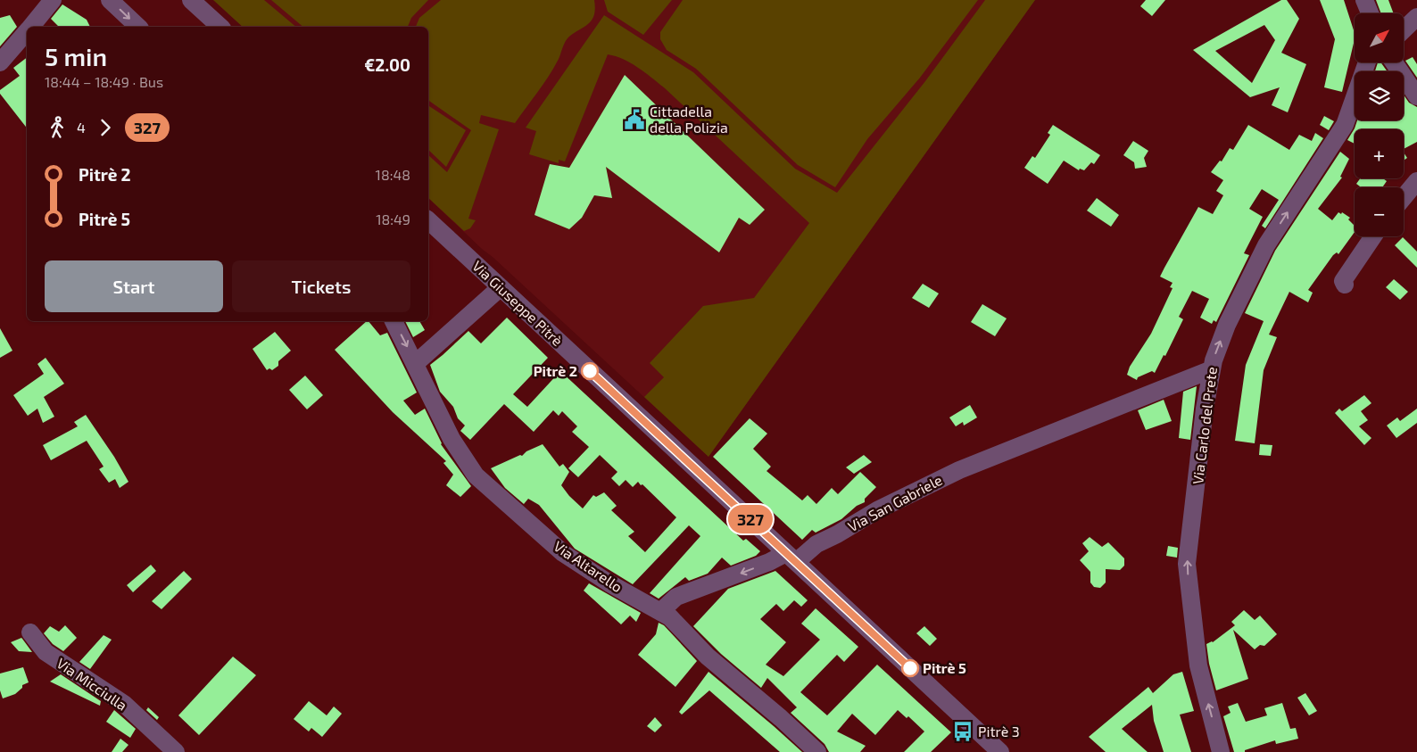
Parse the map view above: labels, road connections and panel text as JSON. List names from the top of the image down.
{
  "streets": {
    "street": [
      "Via Giuseppe Pitrè",
      "Via Carlo del Prete",
      "Via San Gabriele",
      "Via Altarello",
      "Via Micciulla"
    ]
  },
  "crossings": [
    ["Via Giuseppe Pitrè", "Via San Gabriele"],
    ["Via Carlo del Prete", "Via San Gabriele"],
    ["Via San Gabriele", "Via Altarello"]
  ],
  "one_way": ["Via Carlo del Prete"],
  "places": {
    "public building": ["Cittadella della Polizia"],
    "other": ["Pitrè 2", "Pitrè 5"],
    "bus stop": ["Pitrè 3"]
  },
  "lines": ["bus line 327"],
  "north": "top right",
  "page": {
    "on_map": "327",
    "map_buttons": ["+", "−"],
    "heading": ["5 min", "18:44 – 18:49 · Bus", "€2.00"],
    "legs": ["4", "327"],
    "list": [
      {
        "name": "Pitrè 2",
        "value": "18:48"
      },
      {
        "name": "Pitrè 5",
        "value": "18:49"
      }
    ],
    "buttons": ["Start", "Tickets"]
  }
}
